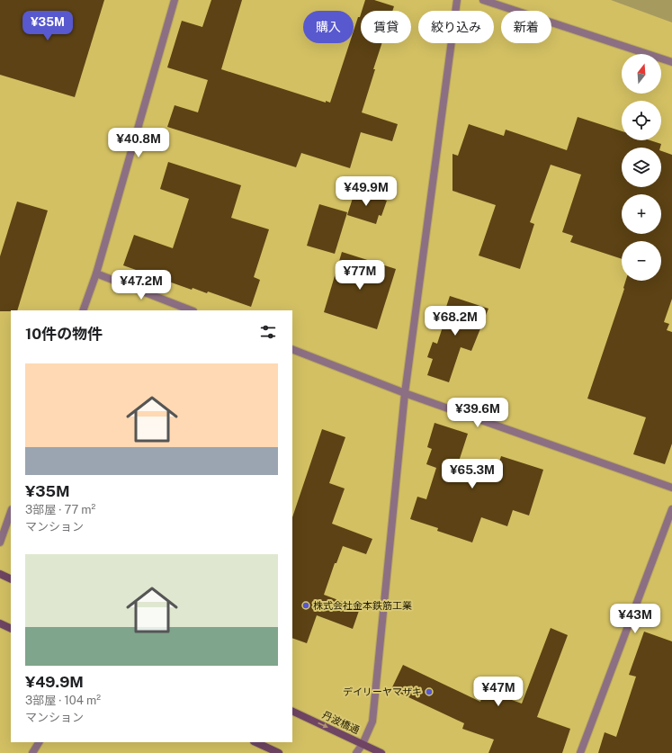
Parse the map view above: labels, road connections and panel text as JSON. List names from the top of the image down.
{
  "streets": {
    "street": ["丹波橋通"]
  },
  "one_way": ["丹波橋通"],
  "places": ["株式会社金本鉄筋工業", "デイリーヤマザキ"],
  "north": "top",
  "page": {
    "price": [
      "¥35M",
      "¥40.8M",
      "¥49.9M",
      "¥77M",
      "¥47.2M",
      "¥68.2M",
      "¥39.6M",
      "¥65.3M",
      "¥43M",
      "¥47M"
    ],
    "chip": [
      "購入",
      "賃貸",
      "絞り込み",
      "新着"
    ],
    "map_buttons": ["+", "−"],
    "heading": "10件の物件",
    "list": [
      {
        "name": "¥35M",
        "note": "3部屋 · 77 m² · マンション"
      },
      {
        "name": "¥49.9M",
        "note": "3部屋 · 104 m² · マンション"
      }
    ]
  }
}
